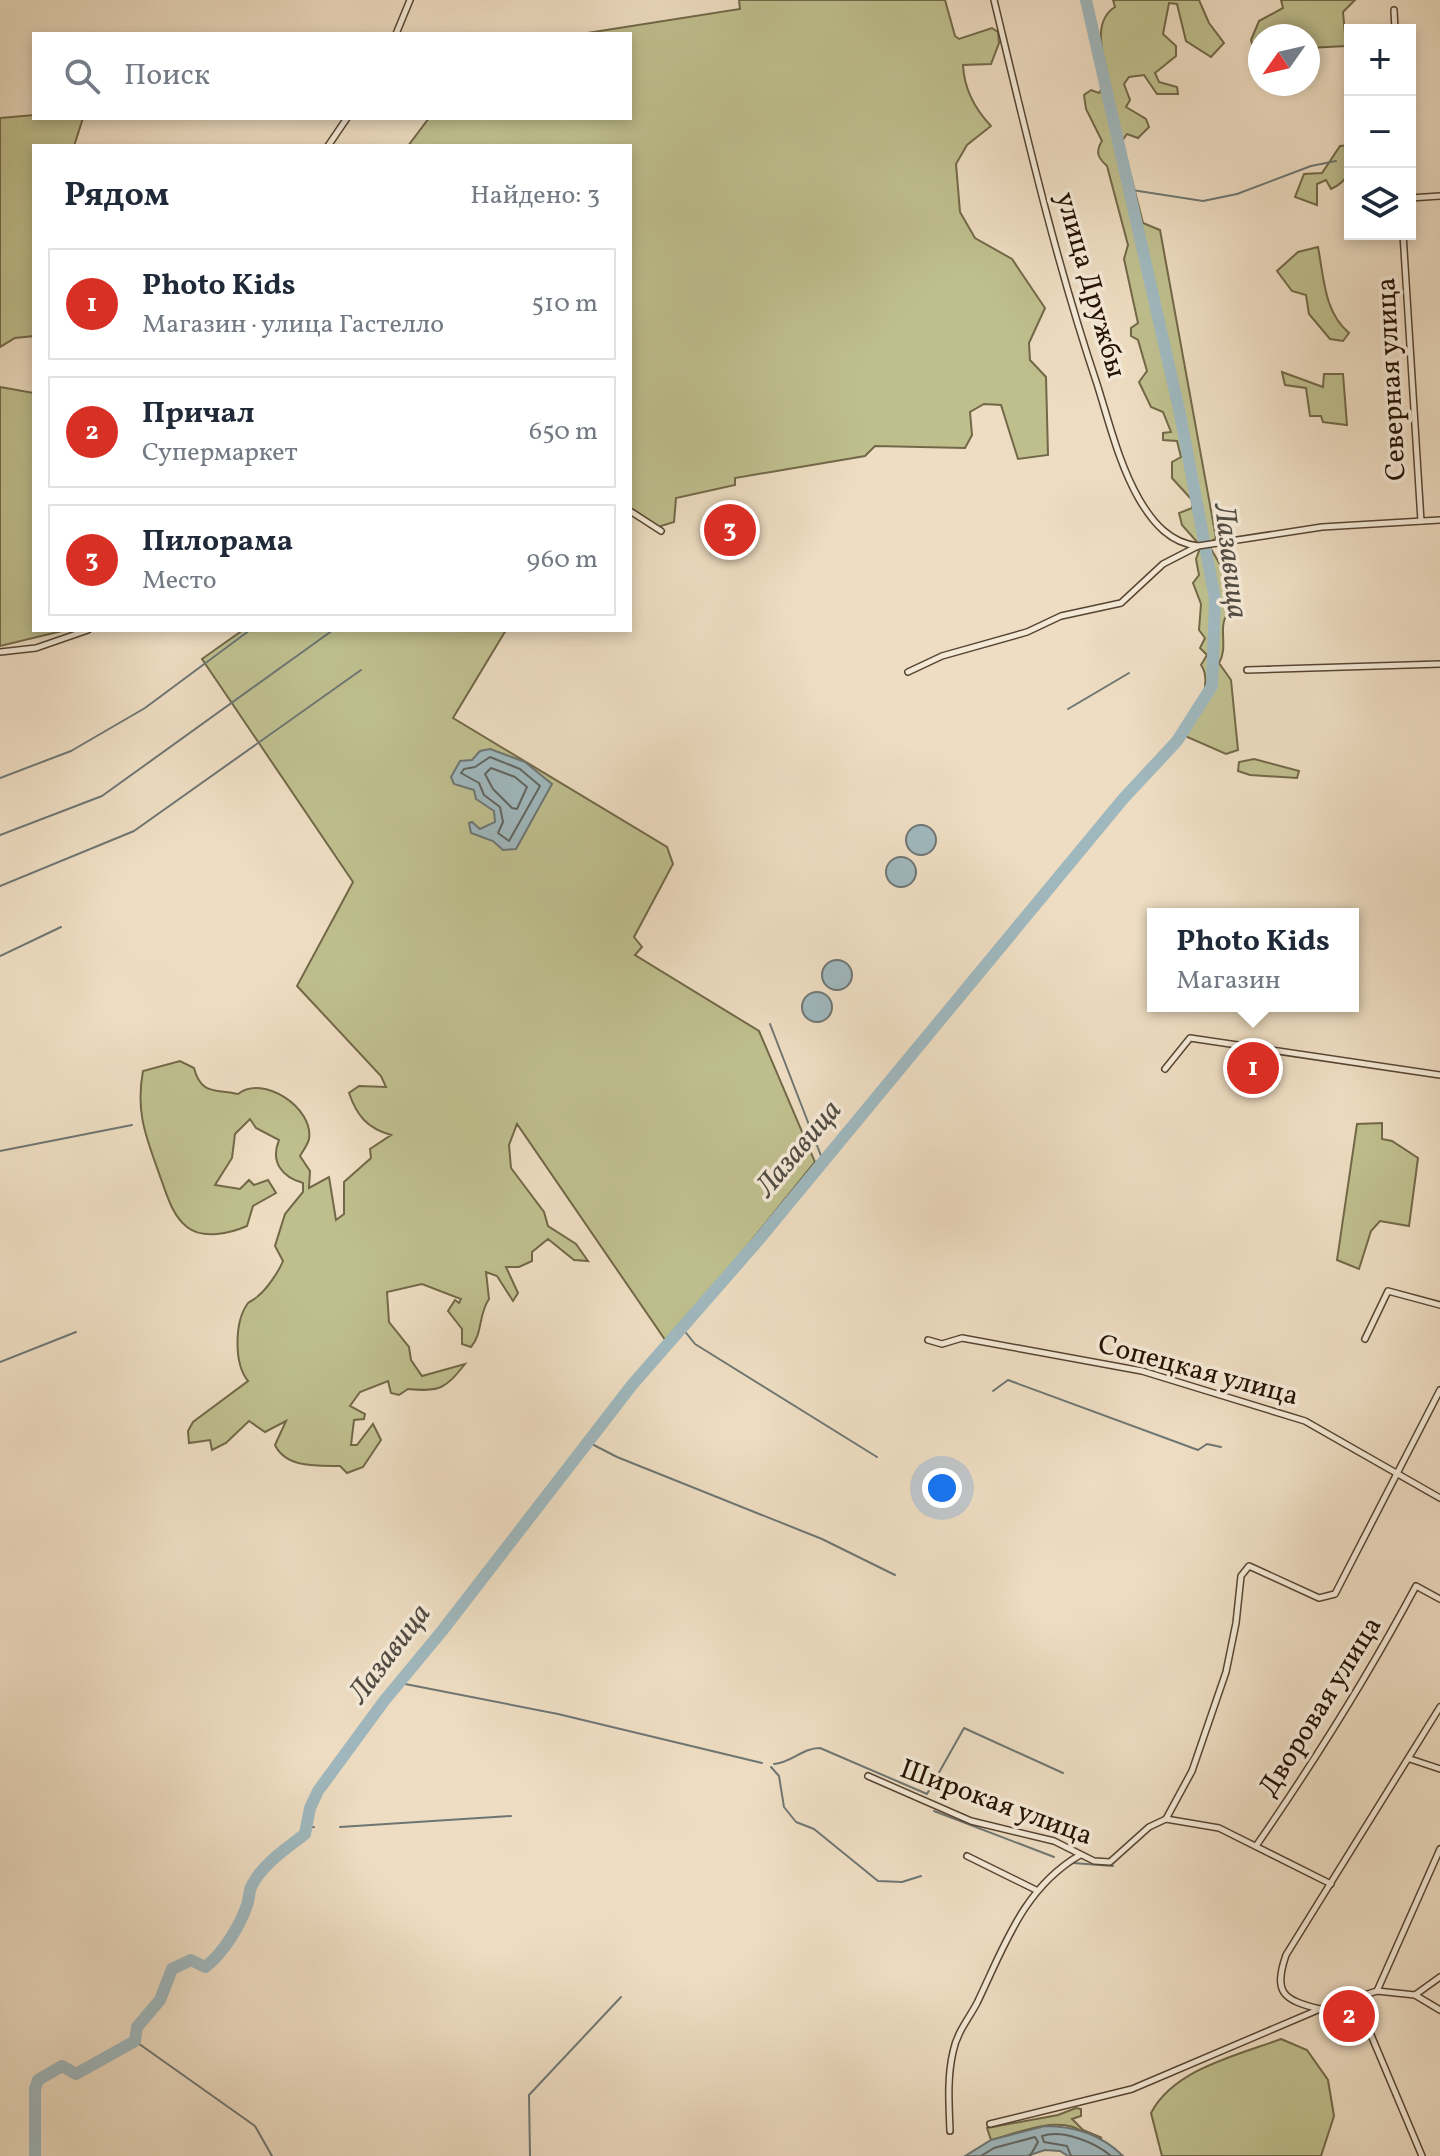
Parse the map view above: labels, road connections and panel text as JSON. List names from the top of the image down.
{
  "streets": {
    "street": [
      "улица Дружбы",
      "Северная улица",
      "Сопецкая улица",
      "Дворовая улица",
      "Широкая улица"
    ]
  },
  "crossings": [
    ["Сопецкая улица", "Широкая улица"]
  ],
  "water": ["Лазавица"],
  "north": "bottom left",
  "page": {
    "map_buttons": ["+", "−"],
    "search": "Поиск",
    "heading": ["Рядом", "Найдено: 3"],
    "list": [
      {
        "mark": "1",
        "name": "Photo Kids",
        "note": "Магазин · улица Гастелло",
        "value": "510 m"
      },
      {
        "mark": "2",
        "name": "Причал",
        "note": "Супермаркет",
        "value": "650 m"
      },
      {
        "mark": "3",
        "name": "Пилорама",
        "note": "Место",
        "value": "960 m"
      }
    ],
    "pins": ["3", "1", "2"],
    "popup": ["Photo Kids", "Магазин"]
  }
}
